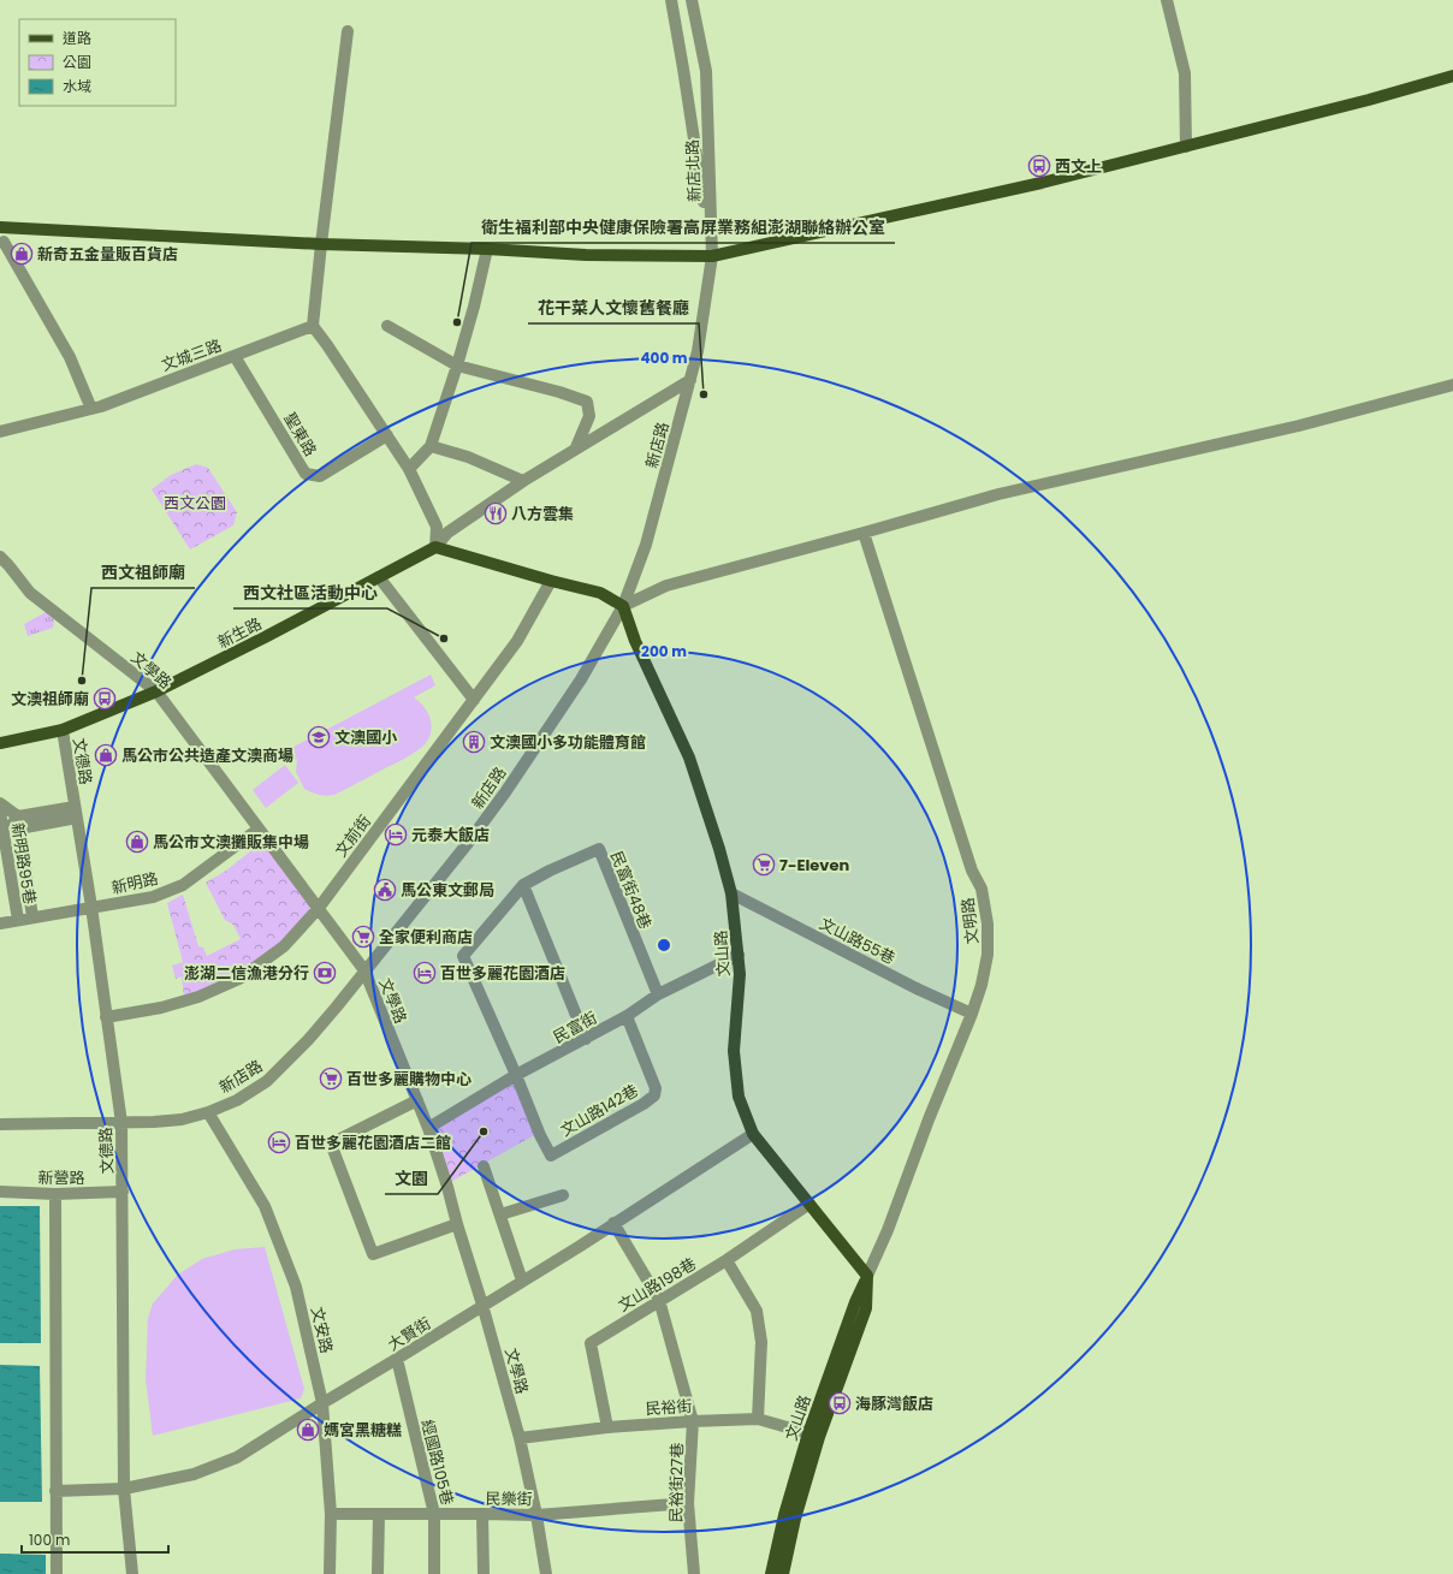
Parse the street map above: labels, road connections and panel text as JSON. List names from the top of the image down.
{
  "streets": {
    "main road": ["新生路", "文山路"],
    "street": [
      "新店北路",
      "文城三路",
      "聖東路",
      "新店路",
      "文學路",
      "文德路",
      "文前街",
      "新明路95巷",
      "新明路",
      "民富街48巷",
      "文明路",
      "文山路55巷",
      "民富街",
      "文山路142巷",
      "新營路",
      "文山路198巷",
      "文安路",
      "大賢街",
      "民裕街",
      "經國路105巷",
      "民裕街27巷",
      "民樂街"
    ]
  },
  "crossings": [
    ["新店北路", "新店路"],
    ["文城三路", "聖東路"],
    ["新店路", "文學路"],
    ["新店路", "文德路"],
    ["新店路", "文山路"],
    ["新店路", "文安路"],
    ["新生路", "文學路"],
    ["新生路", "文德路"],
    ["文學路", "文前街"],
    ["文學路", "新明路"],
    ["文學路", "民富街"],
    ["文學路", "大賢街"],
    ["文學路", "民裕街"],
    ["文學路", "民樂街"],
    ["文德路", "文前街"],
    ["文德路", "新明路"],
    ["文德路", "新營路"],
    ["文德路", "大賢街"],
    ["新明路95巷", "新明路"],
    ["民富街48巷", "民富街"],
    ["文明路", "文山路55巷"],
    ["文明路", "文山路"],
    ["文山路55巷", "文山路"],
    ["文山路", "民富街"],
    ["文山路", "文山路198巷"],
    ["文山路", "大賢街"],
    ["文山路", "民裕街"],
    ["民富街", "文山路142巷"],
    ["文山路198巷", "民裕街"],
    ["文山路198巷", "民裕街27巷"],
    ["文安路", "大賢街"],
    ["文安路", "民樂街"],
    ["大賢街", "經國路105巷"],
    ["大賢街", "民裕街27巷"],
    ["民裕街", "民裕街27巷"],
    ["經國路105巷", "民樂街"],
    ["民裕街27巷", "民樂街"]
  ],
  "parks": ["西文公園"],
  "places": {
    "bus stop": ["西文上", "文澳祖師廟", "海豚灣飯店"],
    "shop": [
      "新奇五金量販百貨店",
      "馬公市公共造產文澳商場",
      "馬公市文澳攤販集中場",
      "媽宮黑糖糕"
    ],
    "other": [
      "衛生福利部中央健康保險署高屏業務組澎湖聯絡辦公室",
      "花干菜人文懷舊餐廳",
      "西文社區活動中心",
      "西文祖師廟",
      "文園"
    ],
    "restaurant": ["八方雲集"],
    "school or university": ["文澳國小"],
    "building": ["文澳國小多功能體育館"],
    "hotel": ["元泰大飯店", "百世多麗花園酒店", "百世多麗花園酒店二館"],
    "supermarket": ["7-Eleven", "全家便利商店", "百世多麗購物中心"],
    "public building": ["馬公東文郵局"],
    "bank": ["澎湖二信漁港分行"]
  },
  "legend": ["道路", "公園", "水域"],
  "scale_bar": "100 m",
  "rings": ["400 m", "200 m"]
}
